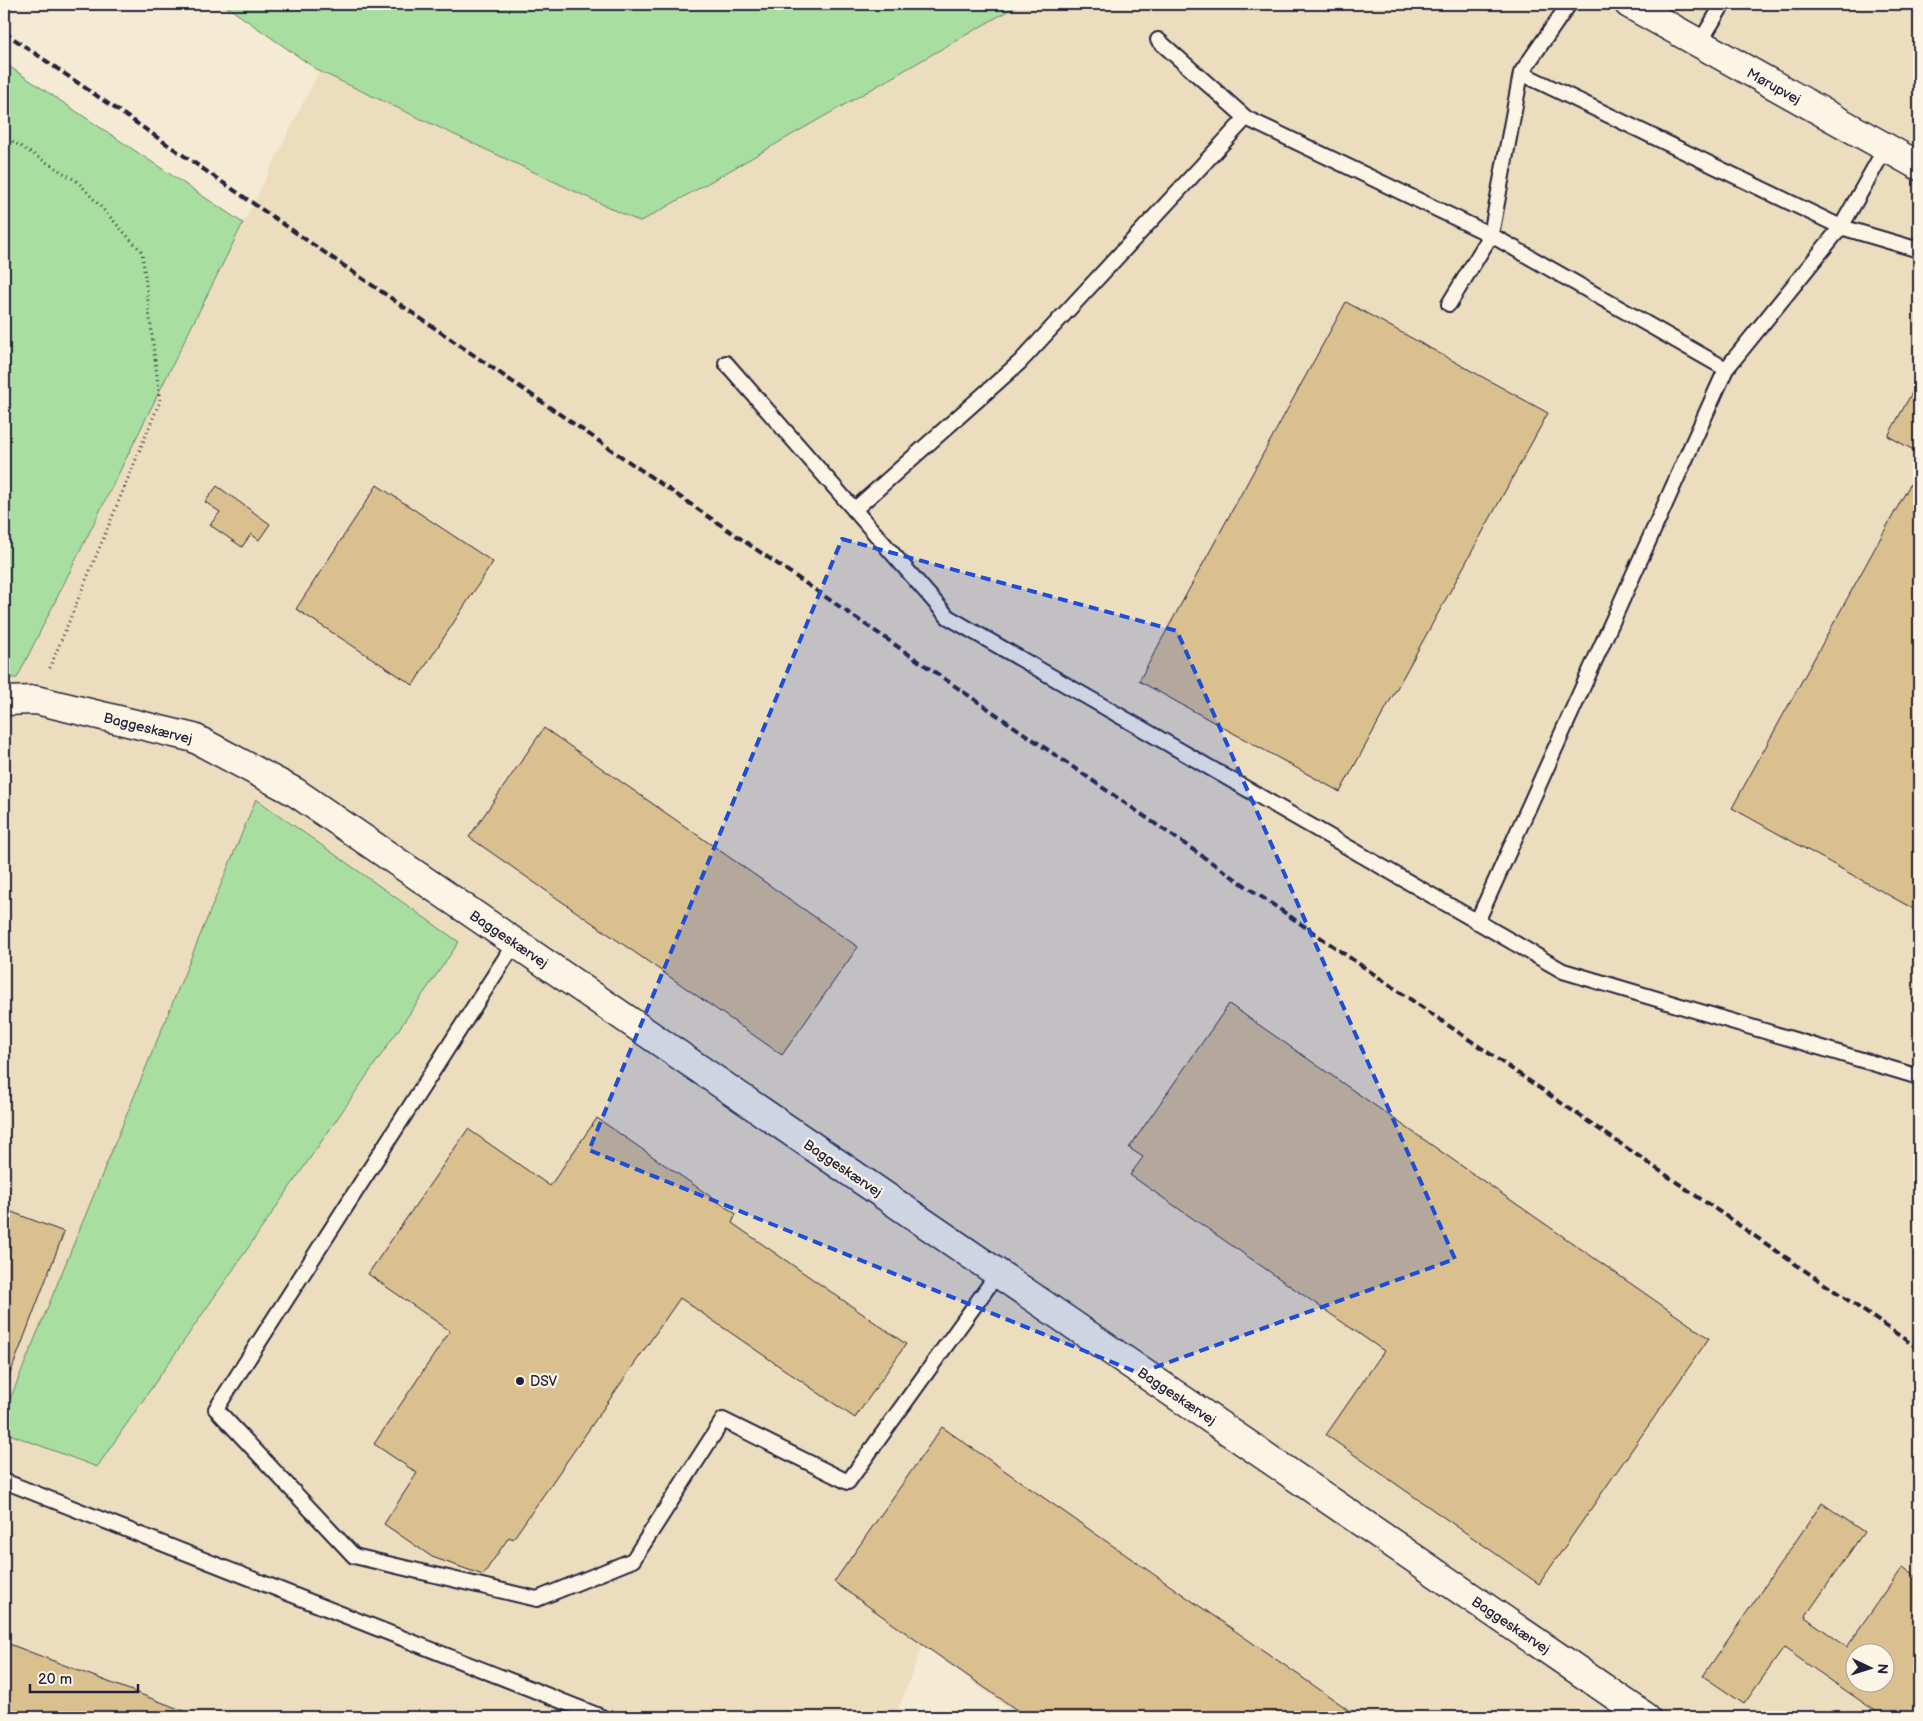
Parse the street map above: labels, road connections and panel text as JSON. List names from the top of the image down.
{
  "streets": {
    "street": ["Mørupvej", "Baggeskærvej"]
  },
  "places": ["DSV"],
  "scale_bar": "20 m",
  "north": "right"
}
